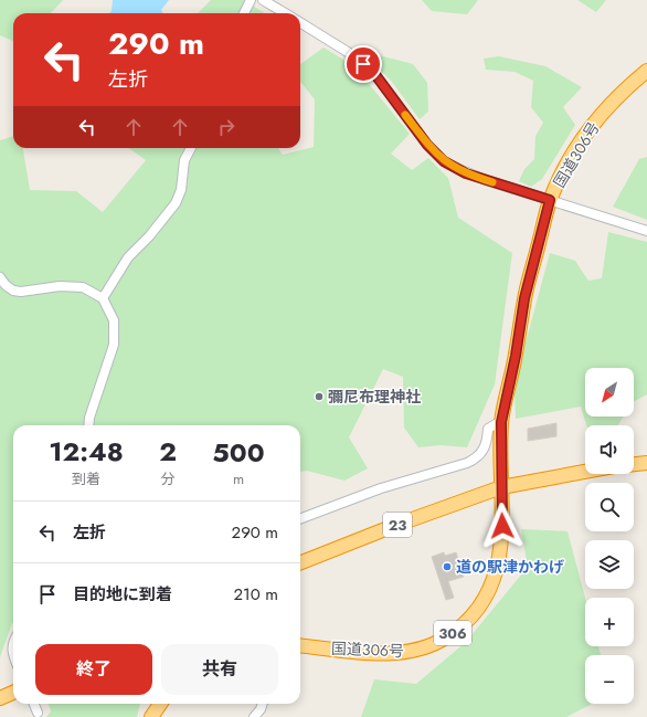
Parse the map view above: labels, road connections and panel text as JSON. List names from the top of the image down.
{
  "streets": {
    "highway": ["国道306号", "23", "306"]
  },
  "crossings": [
    ["国道306号", "23"]
  ],
  "places": ["彌尼布理神社", "道の駅津かわげ"],
  "north": "bottom left",
  "page": {
    "turn": ["290 m", "左折"],
    "map_buttons": ["+", "−"],
    "eta": [
      "12:48",
      "到着",
      "2",
      "分",
      "500",
      "m"
    ],
    "list": [
      {
        "name": "左折",
        "value": "290 m"
      },
      {
        "name": "目的地に到着",
        "value": "210 m"
      }
    ],
    "buttons": ["終了", "共有"]
  }
}
